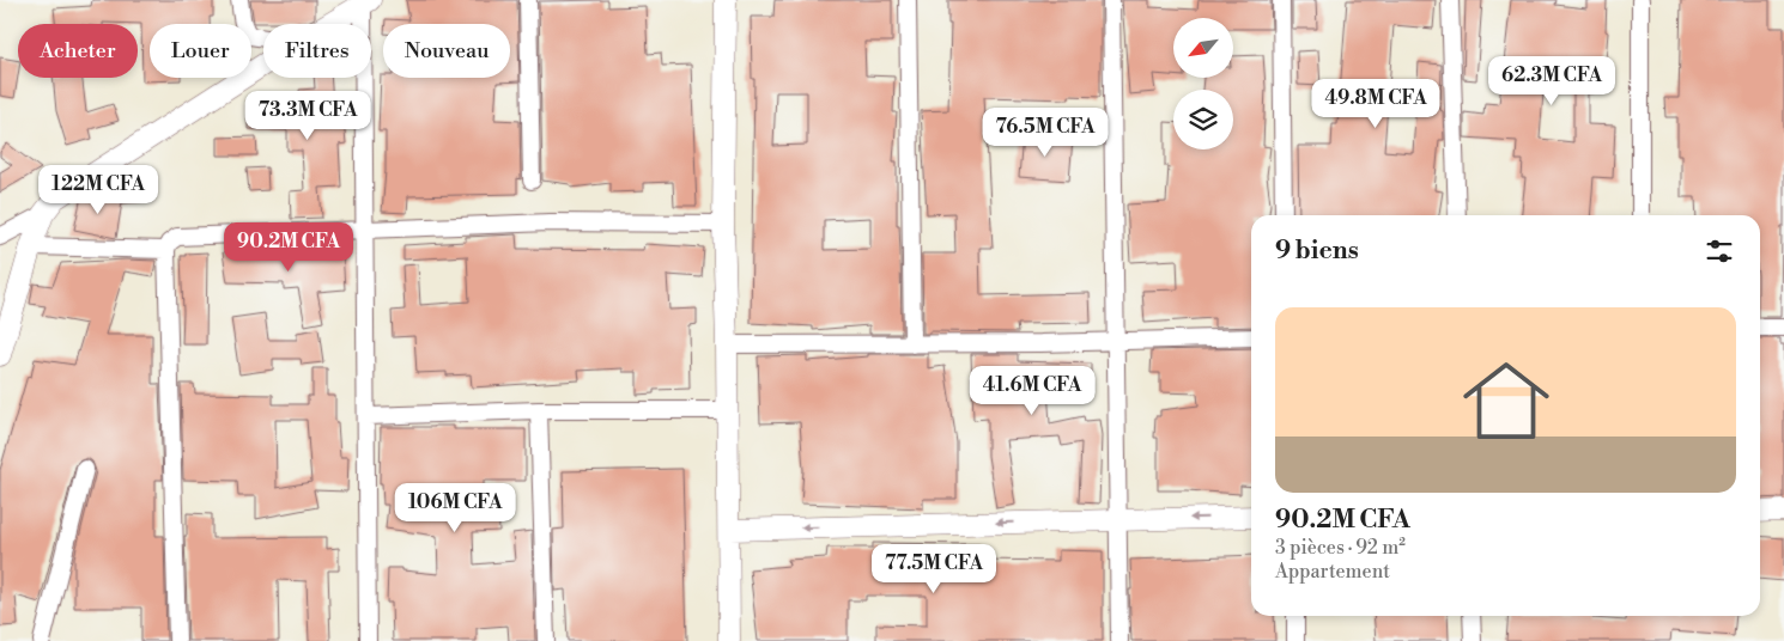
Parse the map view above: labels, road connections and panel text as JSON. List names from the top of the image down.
{
  "north": "bottom left",
  "page": {
    "chip": [
      "Acheter",
      "Louer",
      "Filtres",
      "Nouveau"
    ],
    "price": [
      "62.3M CFA",
      "49.8M CFA",
      "73.3M CFA",
      "76.5M CFA",
      "122M CFA",
      "90.2M CFA",
      "41.6M CFA",
      "106M CFA",
      "77.5M CFA"
    ],
    "heading": "9 biens",
    "list": [
      {
        "name": "90.2M CFA",
        "note": "3 pièces · 92 m² · Appartement"
      }
    ]
  }
}
